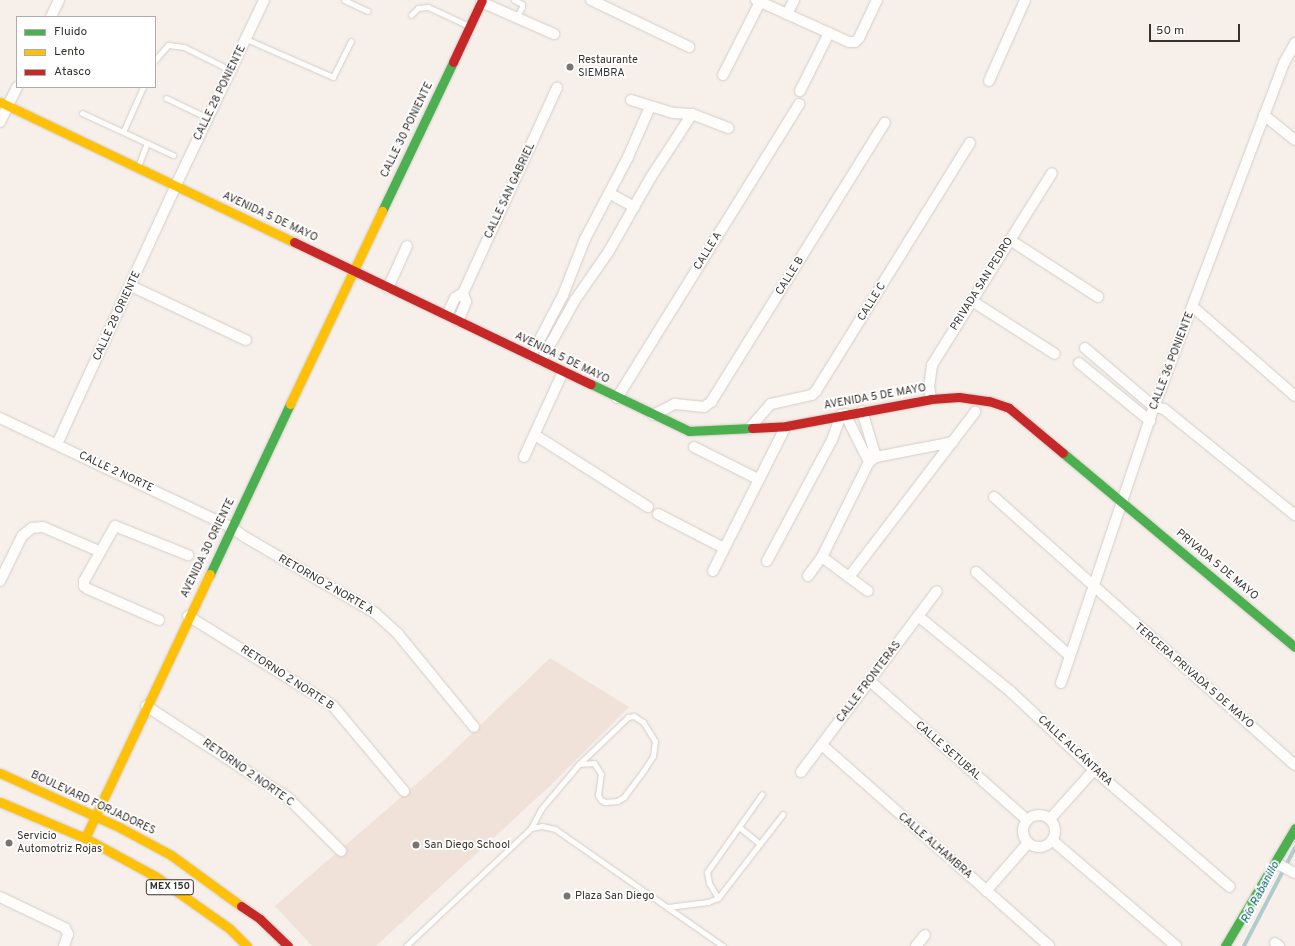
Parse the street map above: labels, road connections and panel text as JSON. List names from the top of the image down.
{
  "streets": {
    "street": [
      "CALLE 28 PONIENTE",
      "CALLE 30 PONIENTE",
      "CALLE SAN GABRIEL",
      "AVENIDA 5 DE MAYO",
      "CALLE A",
      "CALLE B",
      "PRIVADA SAN PEDRO",
      "CALLE C",
      "CALLE 28 ORIENTE",
      "CALLE 36 PONIENTE",
      "CALLE 2 NORTE",
      "AVENIDA 30 ORIENTE",
      "PRIVADA 5 DE MAYO",
      "RETORNO 2 NORTE A",
      "TERCERA PRIVADA 5 DE MAYO",
      "RETORNO 2 NORTE B",
      "CALLE FRONTERAS",
      "CALLE SETUBAL",
      "CALLE ALCÁNTARA",
      "RETORNO 2 NORTE C",
      "BOULEVARD FORJADORES",
      "CALLE ALHAMBRA",
      "MEX 150"
    ]
  },
  "crossings": [
    ["CALLE 28 PONIENTE", "AVENIDA 5 DE MAYO"],
    ["CALLE 28 PONIENTE", "CALLE 28 ORIENTE"],
    ["CALLE 30 PONIENTE", "AVENIDA 5 DE MAYO"],
    ["CALLE 30 PONIENTE", "AVENIDA 30 ORIENTE"],
    ["CALLE SAN GABRIEL", "AVENIDA 5 DE MAYO"],
    ["AVENIDA 5 DE MAYO", "CALLE A"],
    ["AVENIDA 5 DE MAYO", "CALLE B"],
    ["AVENIDA 5 DE MAYO", "PRIVADA SAN PEDRO"],
    ["AVENIDA 5 DE MAYO", "CALLE C"],
    ["AVENIDA 5 DE MAYO", "CALLE 28 ORIENTE"],
    ["AVENIDA 5 DE MAYO", "CALLE 36 PONIENTE"],
    ["AVENIDA 5 DE MAYO", "AVENIDA 30 ORIENTE"],
    ["AVENIDA 5 DE MAYO", "PRIVADA 5 DE MAYO"],
    ["CALLE 28 ORIENTE", "CALLE 2 NORTE"],
    ["CALLE 36 PONIENTE", "PRIVADA 5 DE MAYO"],
    ["CALLE 36 PONIENTE", "TERCERA PRIVADA 5 DE MAYO"],
    ["CALLE 2 NORTE", "AVENIDA 30 ORIENTE"],
    ["CALLE 2 NORTE", "RETORNO 2 NORTE A"],
    ["AVENIDA 30 ORIENTE", "RETORNO 2 NORTE A"],
    ["AVENIDA 30 ORIENTE", "RETORNO 2 NORTE B"],
    ["AVENIDA 30 ORIENTE", "RETORNO 2 NORTE C"],
    ["AVENIDA 30 ORIENTE", "BOULEVARD FORJADORES"],
    ["AVENIDA 30 ORIENTE", "MEX 150"],
    ["CALLE FRONTERAS", "CALLE SETUBAL"],
    ["CALLE FRONTERAS", "CALLE ALCÁNTARA"],
    ["CALLE FRONTERAS", "CALLE ALHAMBRA"]
  ],
  "water": ["Río Rabanillo"],
  "places": [
    "Restaurante SIEMBRA",
    "Servicio Automotriz Rojas",
    "San Diego School",
    "Plaza San Diego"
  ],
  "legend": ["Fluido", "Lento", "Atasco"],
  "scale_bar": "50 m"
}
